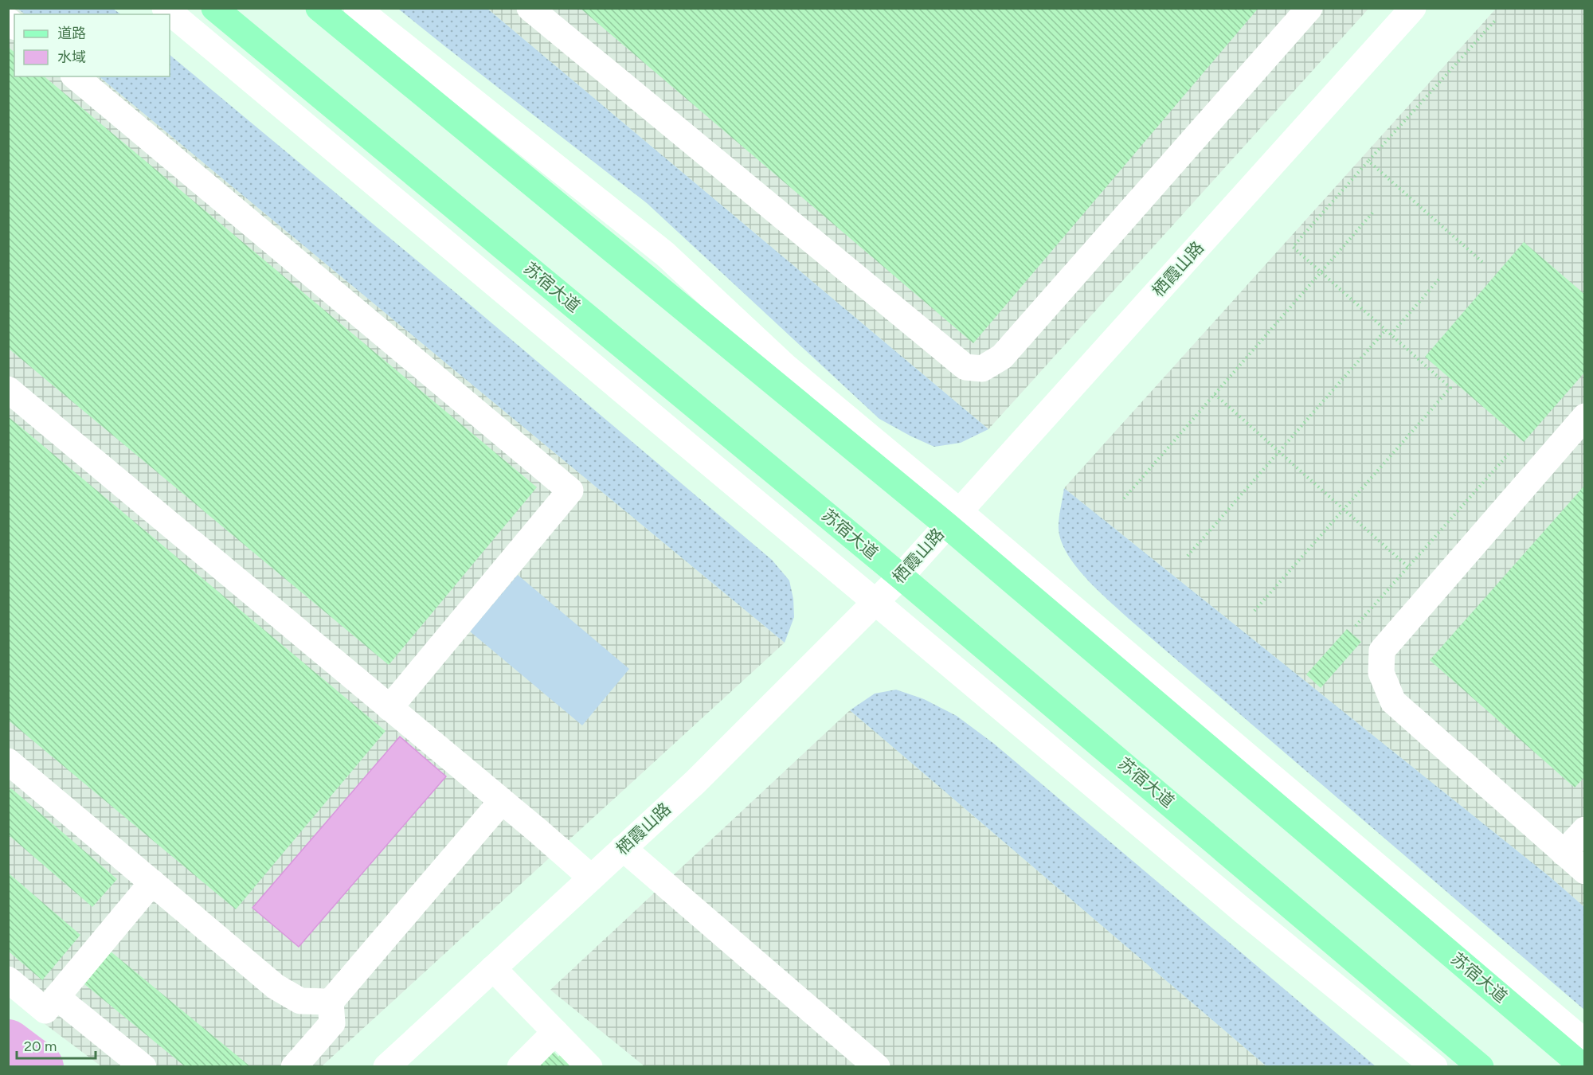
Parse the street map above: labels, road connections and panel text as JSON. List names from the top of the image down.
{
  "streets": {
    "main road": ["苏宿大道"],
    "street": ["栖霞山路"]
  },
  "crossings": [
    ["栖霞山路", "苏宿大道"]
  ],
  "legend": ["道路", "水域"],
  "scale_bar": "20 m"
}
